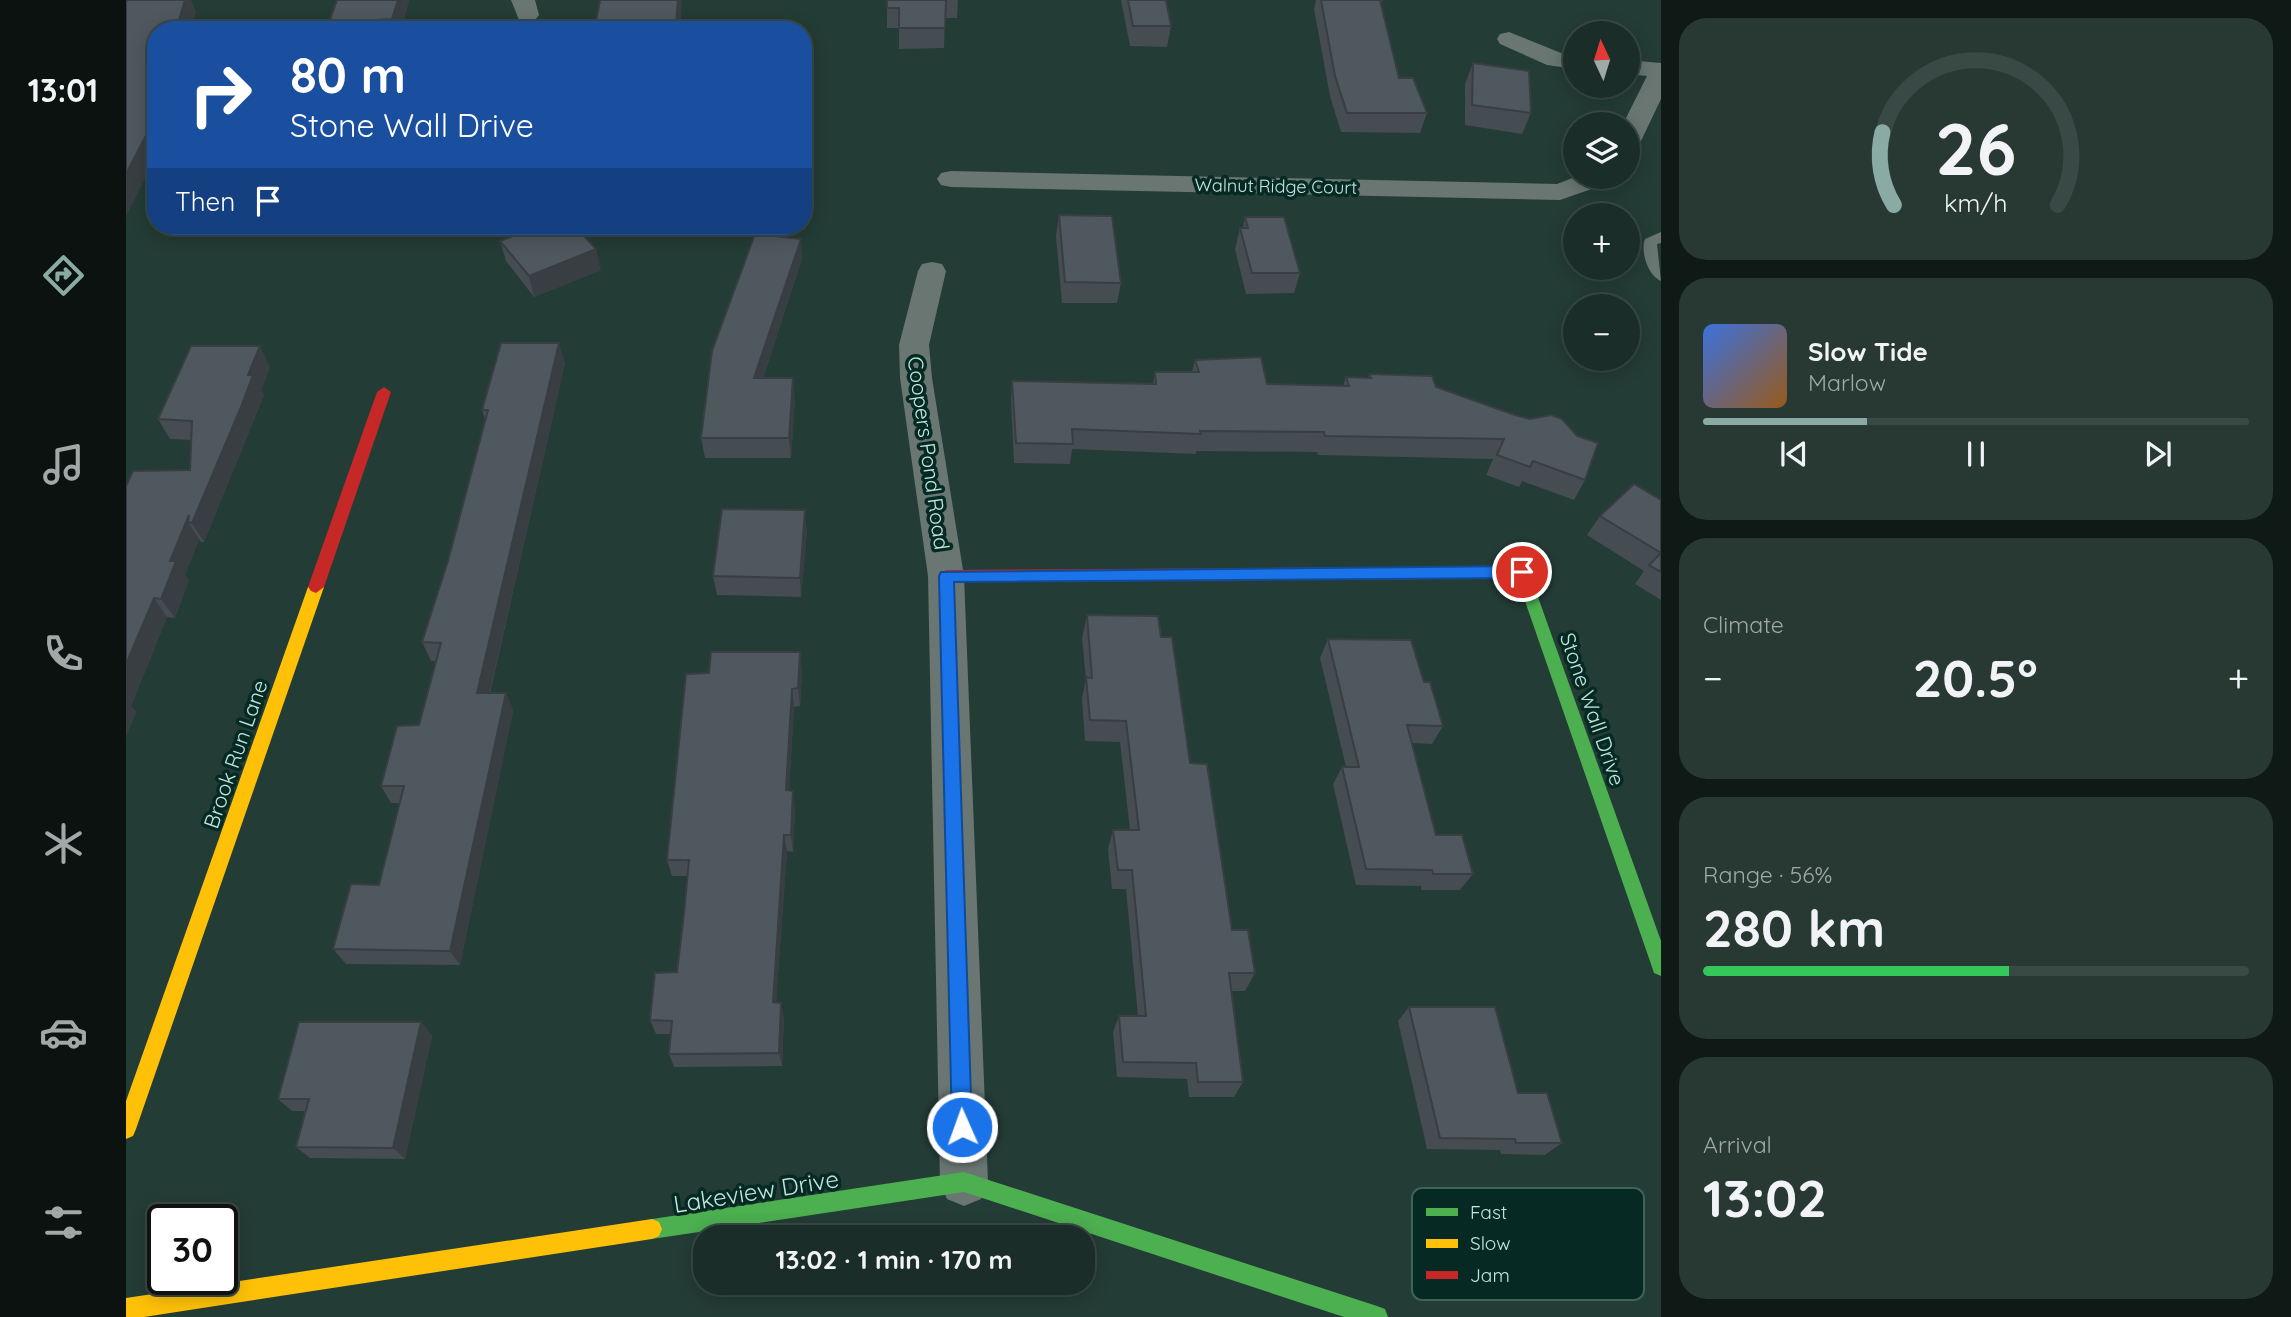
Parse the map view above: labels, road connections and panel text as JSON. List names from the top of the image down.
{
  "streets": {
    "street": [
      "Walnut Ridge Court",
      "Coopers Pond Road",
      "Stone Wall Drive",
      "Brook Run Lane",
      "Lakeview Drive"
    ]
  },
  "crossings": [
    ["Coopers Pond Road", "Stone Wall Drive"],
    ["Coopers Pond Road", "Lakeview Drive"]
  ],
  "legend": ["Fast", "Slow", "Jam"],
  "north": "top",
  "page": {
    "tabs": "13:01",
    "map_buttons": ["+", "−"],
    "turn": ["80 m", "Stone Wall Drive"],
    "then": "Then",
    "song": ["Slow Tide", "Marlow"],
    "tile": [
      "Climate",
      ["Range · 56%", "280 km"],
      ["Arrival", "13:02"]
    ],
    "heat": ["−", "20.5°", "+"],
    "limit": "30",
    "trip": "13:02 · 1 min · 170 m",
    "gauge": ["26", "km/h"]
  }
}
